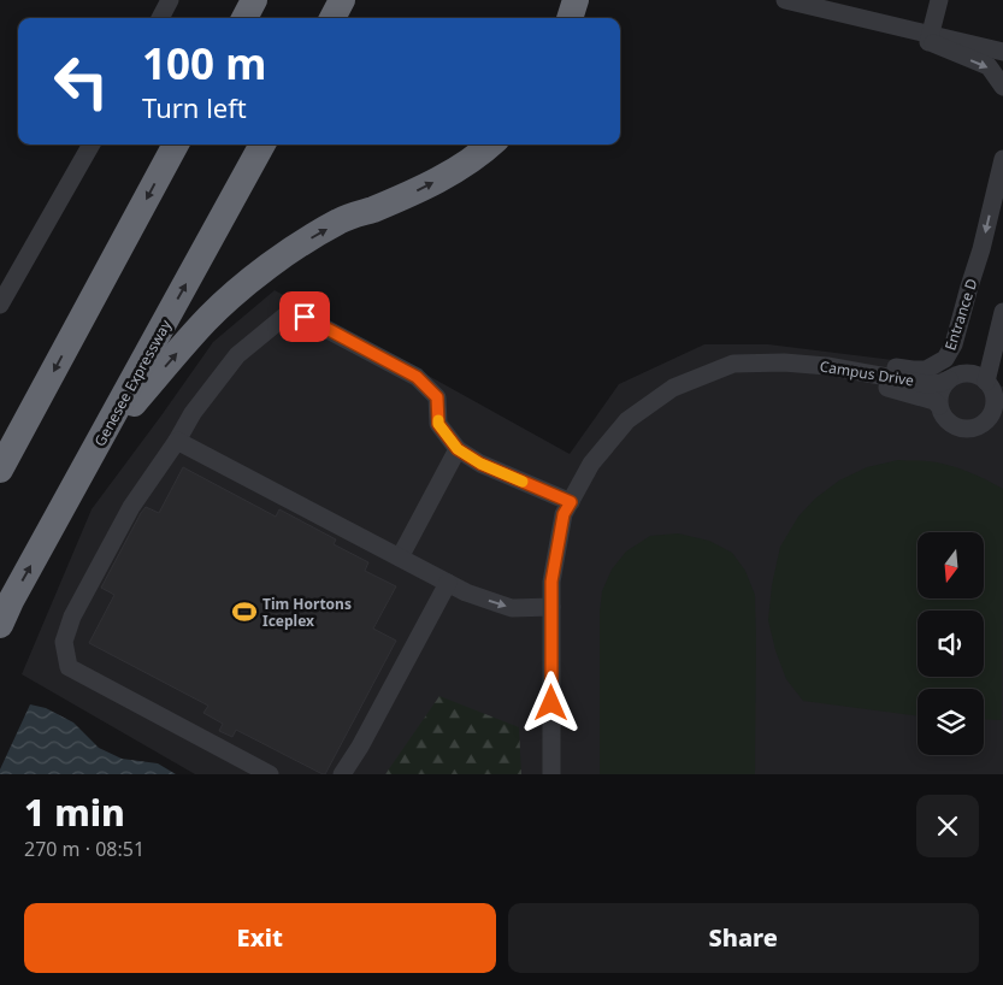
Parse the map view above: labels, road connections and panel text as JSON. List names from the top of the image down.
{
  "streets": {
    "highway": ["Genesee Expressway"],
    "street": ["Entrance D", "Campus Drive"]
  },
  "crossings": [
    ["Entrance D", "Campus Drive"]
  ],
  "places": {
    "sports": ["Tim Hortons Iceplex"]
  },
  "north": "bottom",
  "page": {
    "turn": ["100 m", "Turn left"],
    "heading": ["1 min", "270 m · 08:51"],
    "buttons": ["Exit", "Share"]
  }
}
